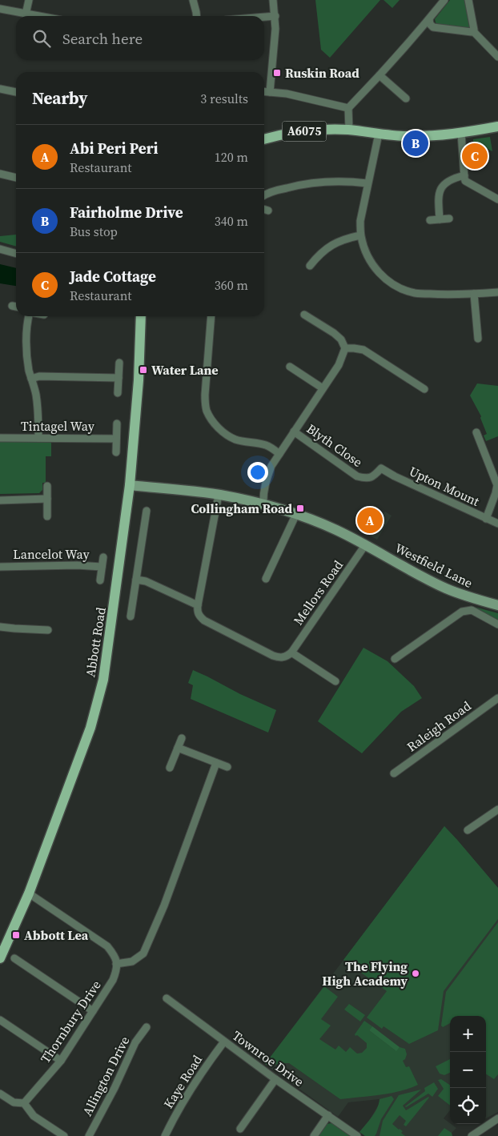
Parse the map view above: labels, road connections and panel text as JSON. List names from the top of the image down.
{
  "streets": {
    "main road": ["A6075", "Abbott Road"],
    "street": [
      "Tintagel Way",
      "Blyth Close",
      "Upton Mount",
      "Lancelot Way",
      "Westfield Lane",
      "Mellors Road",
      "Raleigh Road",
      "Thornbury Drive",
      "Townroe Drive",
      "Allington Drive",
      "Kaye Road"
    ]
  },
  "crossings": [
    ["Blyth Close", "Upton Mount"],
    ["Westfield Lane", "Mellors Road"],
    ["Westfield Lane", "Abbott Road"],
    ["Townroe Drive", "Kaye Road"]
  ],
  "places": {
    "transit": [
      "Ruskin Road",
      "Water Lane",
      "Collingham Road",
      "Abbott Lea"
    ],
    "other": ["The Flying High Academy"]
  },
  "page": {
    "search": "Search here",
    "heading": ["Nearby", "3 results"],
    "list": [
      {
        "mark": "A",
        "name": "Abi Peri Peri",
        "note": "Restaurant",
        "value": "120 m"
      },
      {
        "mark": "B",
        "name": "Fairholme Drive",
        "note": "Bus stop",
        "value": "340 m"
      },
      {
        "mark": "C",
        "name": "Jade Cottage",
        "note": "Restaurant",
        "value": "360 m"
      }
    ],
    "pins": ["B", "C", "A"],
    "map_buttons": ["+", "−"]
  }
}
